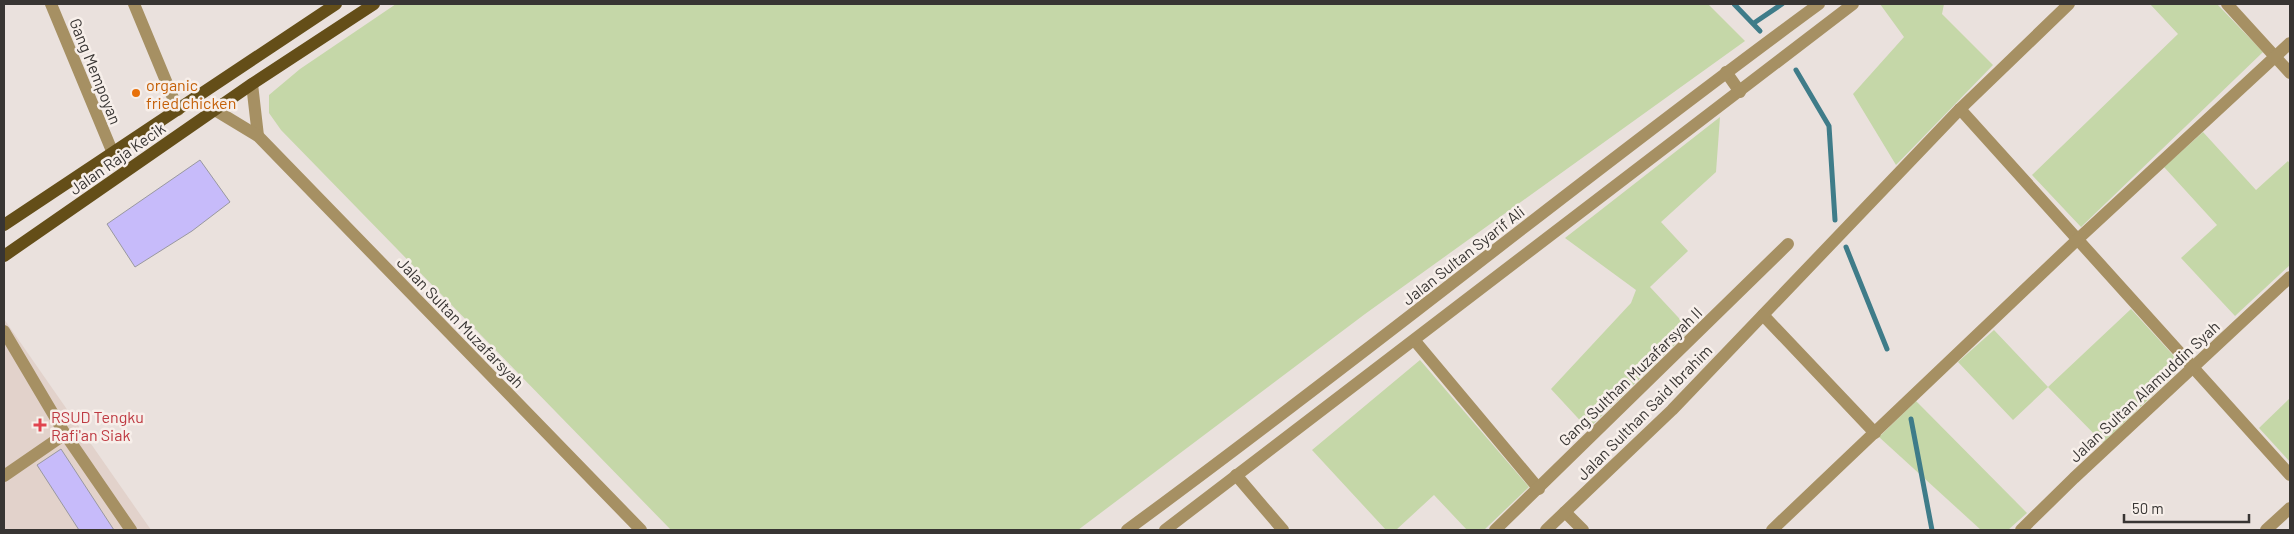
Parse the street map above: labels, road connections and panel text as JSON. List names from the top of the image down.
{
  "streets": {
    "main road": ["Jalan Raja Kecik"],
    "street": [
      "Gang Mempoyan",
      "Jalan Sultan Syarif Ali",
      "Jalan Sultan Muzafarsyah",
      "Gang Sulthan Muzafarsyah II",
      "Jalan Sultan Alamuddin Syah",
      "Jalan Sulthan Said Ibrahim"
    ]
  },
  "crossings": [
    ["Gang Mempoyan", "Jalan Raja Kecik"],
    ["Jalan Raja Kecik", "Jalan Sultan Muzafarsyah"]
  ],
  "places": {
    "other": ["organic fried chicken"],
    "health": ["RSUD Tengku Rafi'an Siak"]
  },
  "scale_bar": "50 m"
}
